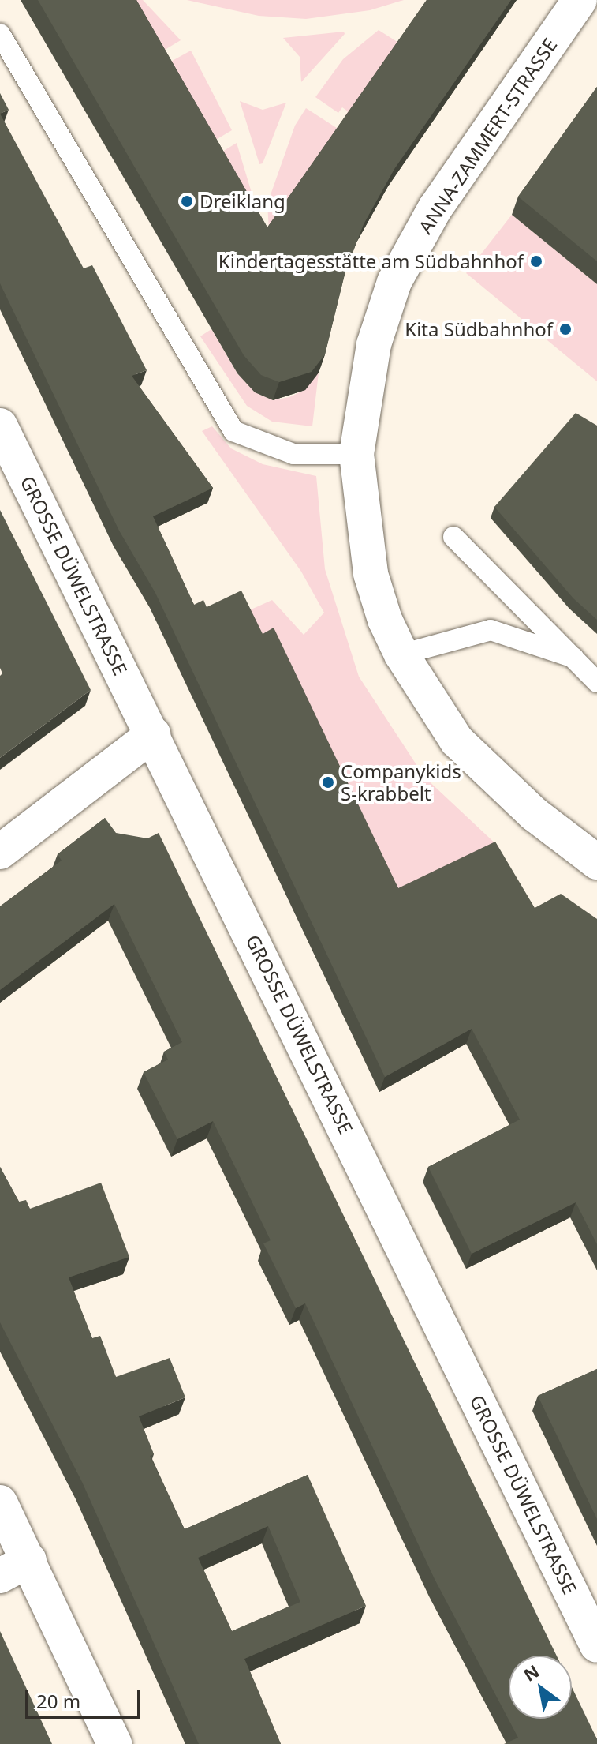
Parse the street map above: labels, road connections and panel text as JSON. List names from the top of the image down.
{
  "streets": {
    "street": ["ANNA-ZAMMERT-STRASSE", "GROSSE DÜWELSTRASSE"]
  },
  "places": [
    "Dreiklang",
    "Kindertagesstätte am Südbahnhof",
    "Kita Südbahnhof",
    "Companykids S-krabbelt"
  ],
  "scale_bar": "20 m",
  "north": "top left"
}
